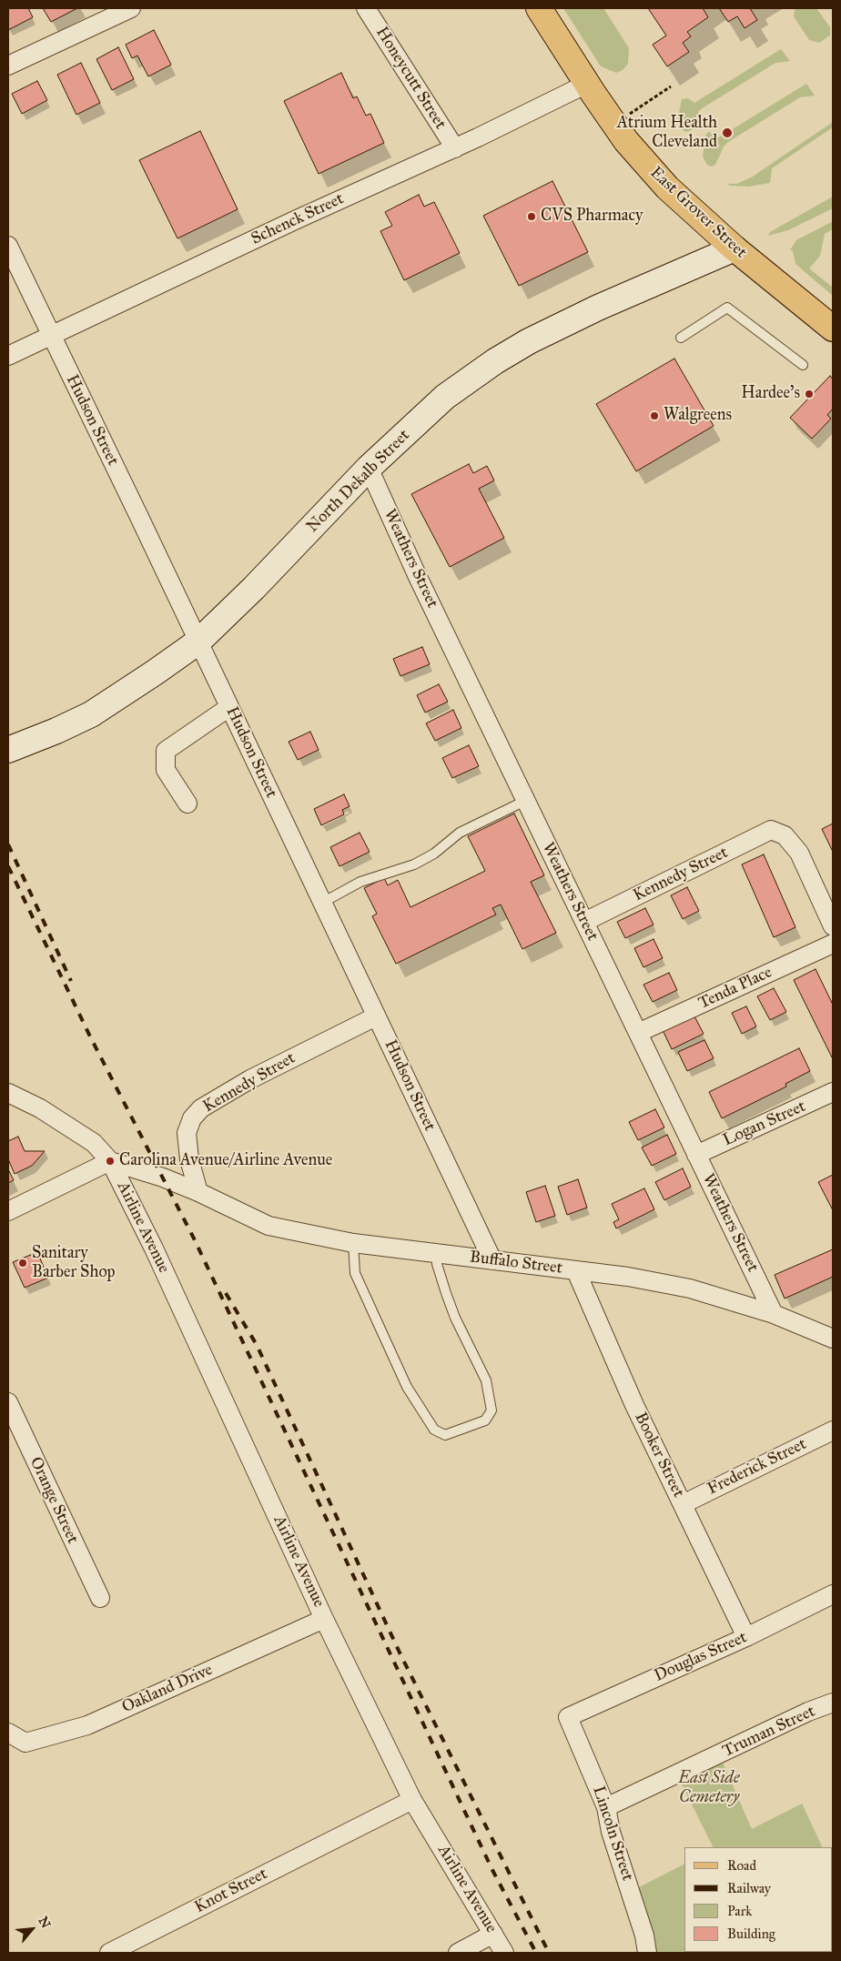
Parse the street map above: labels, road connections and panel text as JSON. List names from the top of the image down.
{
  "streets": {
    "main road": ["East Grover Street", "North Dekalb Street"],
    "street": [
      "Honeycutt Street",
      "Schenck Street",
      "Hudson Street",
      "Weathers Street",
      "Kennedy Street",
      "Tenda Place",
      "Logan Street",
      "Airline Avenue",
      "Buffalo Street",
      "Booker Street",
      "Frederick Street",
      "Orange Street",
      "Douglas Street",
      "Oakland Drive",
      "Truman Street",
      "Lincoln Street",
      "Knot Street"
    ]
  },
  "crossings": [
    ["Honeycutt Street", "Schenck Street"],
    ["East Grover Street", "Schenck Street"],
    ["East Grover Street", "North Dekalb Street"],
    ["Schenck Street", "Hudson Street"],
    ["Hudson Street", "North Dekalb Street"],
    ["Hudson Street", "Kennedy Street"],
    ["Hudson Street", "Buffalo Street"],
    ["North Dekalb Street", "Weathers Street"],
    ["Weathers Street", "Kennedy Street"],
    ["Weathers Street", "Tenda Place"],
    ["Weathers Street", "Logan Street"],
    ["Weathers Street", "Buffalo Street"],
    ["Kennedy Street", "Buffalo Street"],
    ["Airline Avenue", "Buffalo Street"],
    ["Airline Avenue", "Oakland Drive"],
    ["Airline Avenue", "Knot Street"],
    ["Buffalo Street", "Booker Street"],
    ["Booker Street", "Frederick Street"],
    ["Booker Street", "Douglas Street"],
    ["Douglas Street", "Lincoln Street"],
    ["Truman Street", "Lincoln Street"]
  ],
  "parks": ["East Side Cemetery"],
  "places": [
    "Atrium Health Cleveland",
    "CVS Pharmacy",
    "Hardee's",
    "Walgreens",
    "Carolina Avenue/Airline Avenue",
    "Sanitary Barber Shop"
  ],
  "legend": [
    "Road",
    "Railway",
    "Park",
    "Building"
  ],
  "north": "top right"
}
